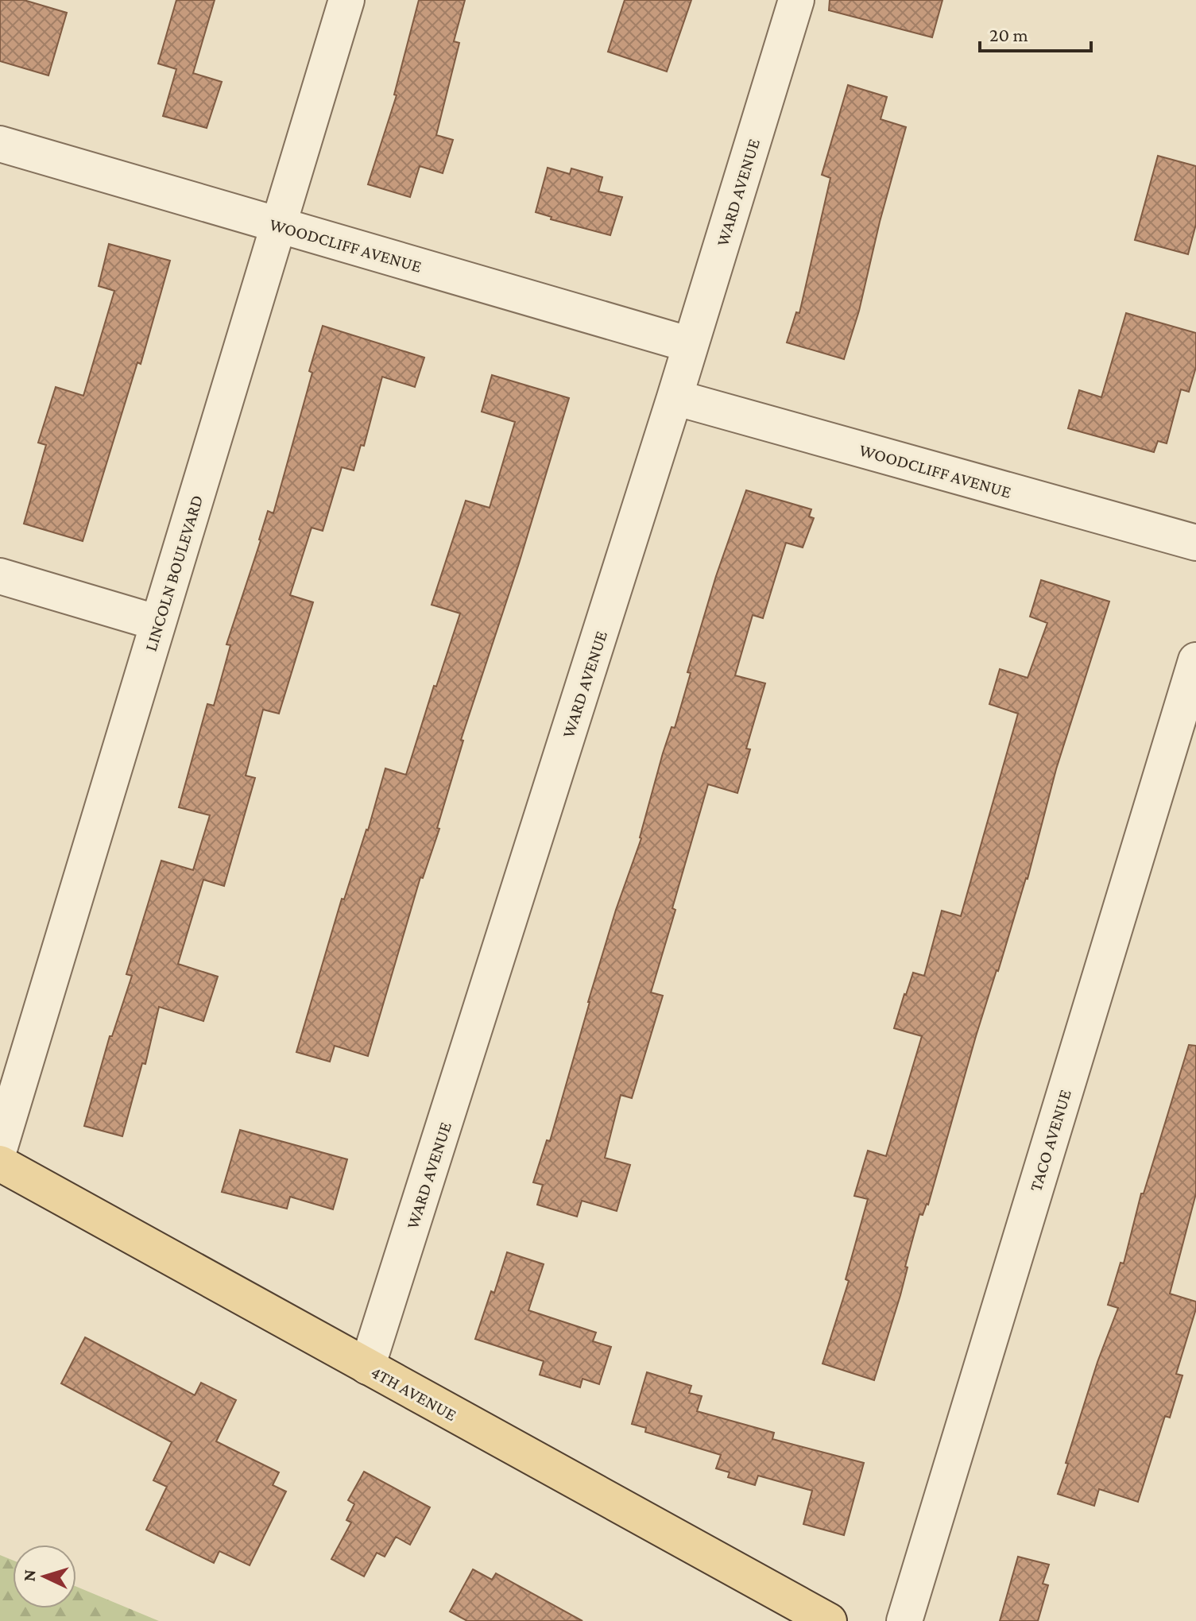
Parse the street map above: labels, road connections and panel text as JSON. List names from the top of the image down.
{
  "streets": {
    "main road": ["4TH AVENUE"],
    "street": [
      "WARD AVENUE",
      "WOODCLIFF AVENUE",
      "LINCOLN BOULEVARD",
      "TACO AVENUE"
    ]
  },
  "crossings": [
    ["WARD AVENUE", "WOODCLIFF AVENUE"],
    ["WARD AVENUE", "4TH AVENUE"],
    ["WOODCLIFF AVENUE", "LINCOLN BOULEVARD"]
  ],
  "scale_bar": "20 m",
  "north": "left"
}
